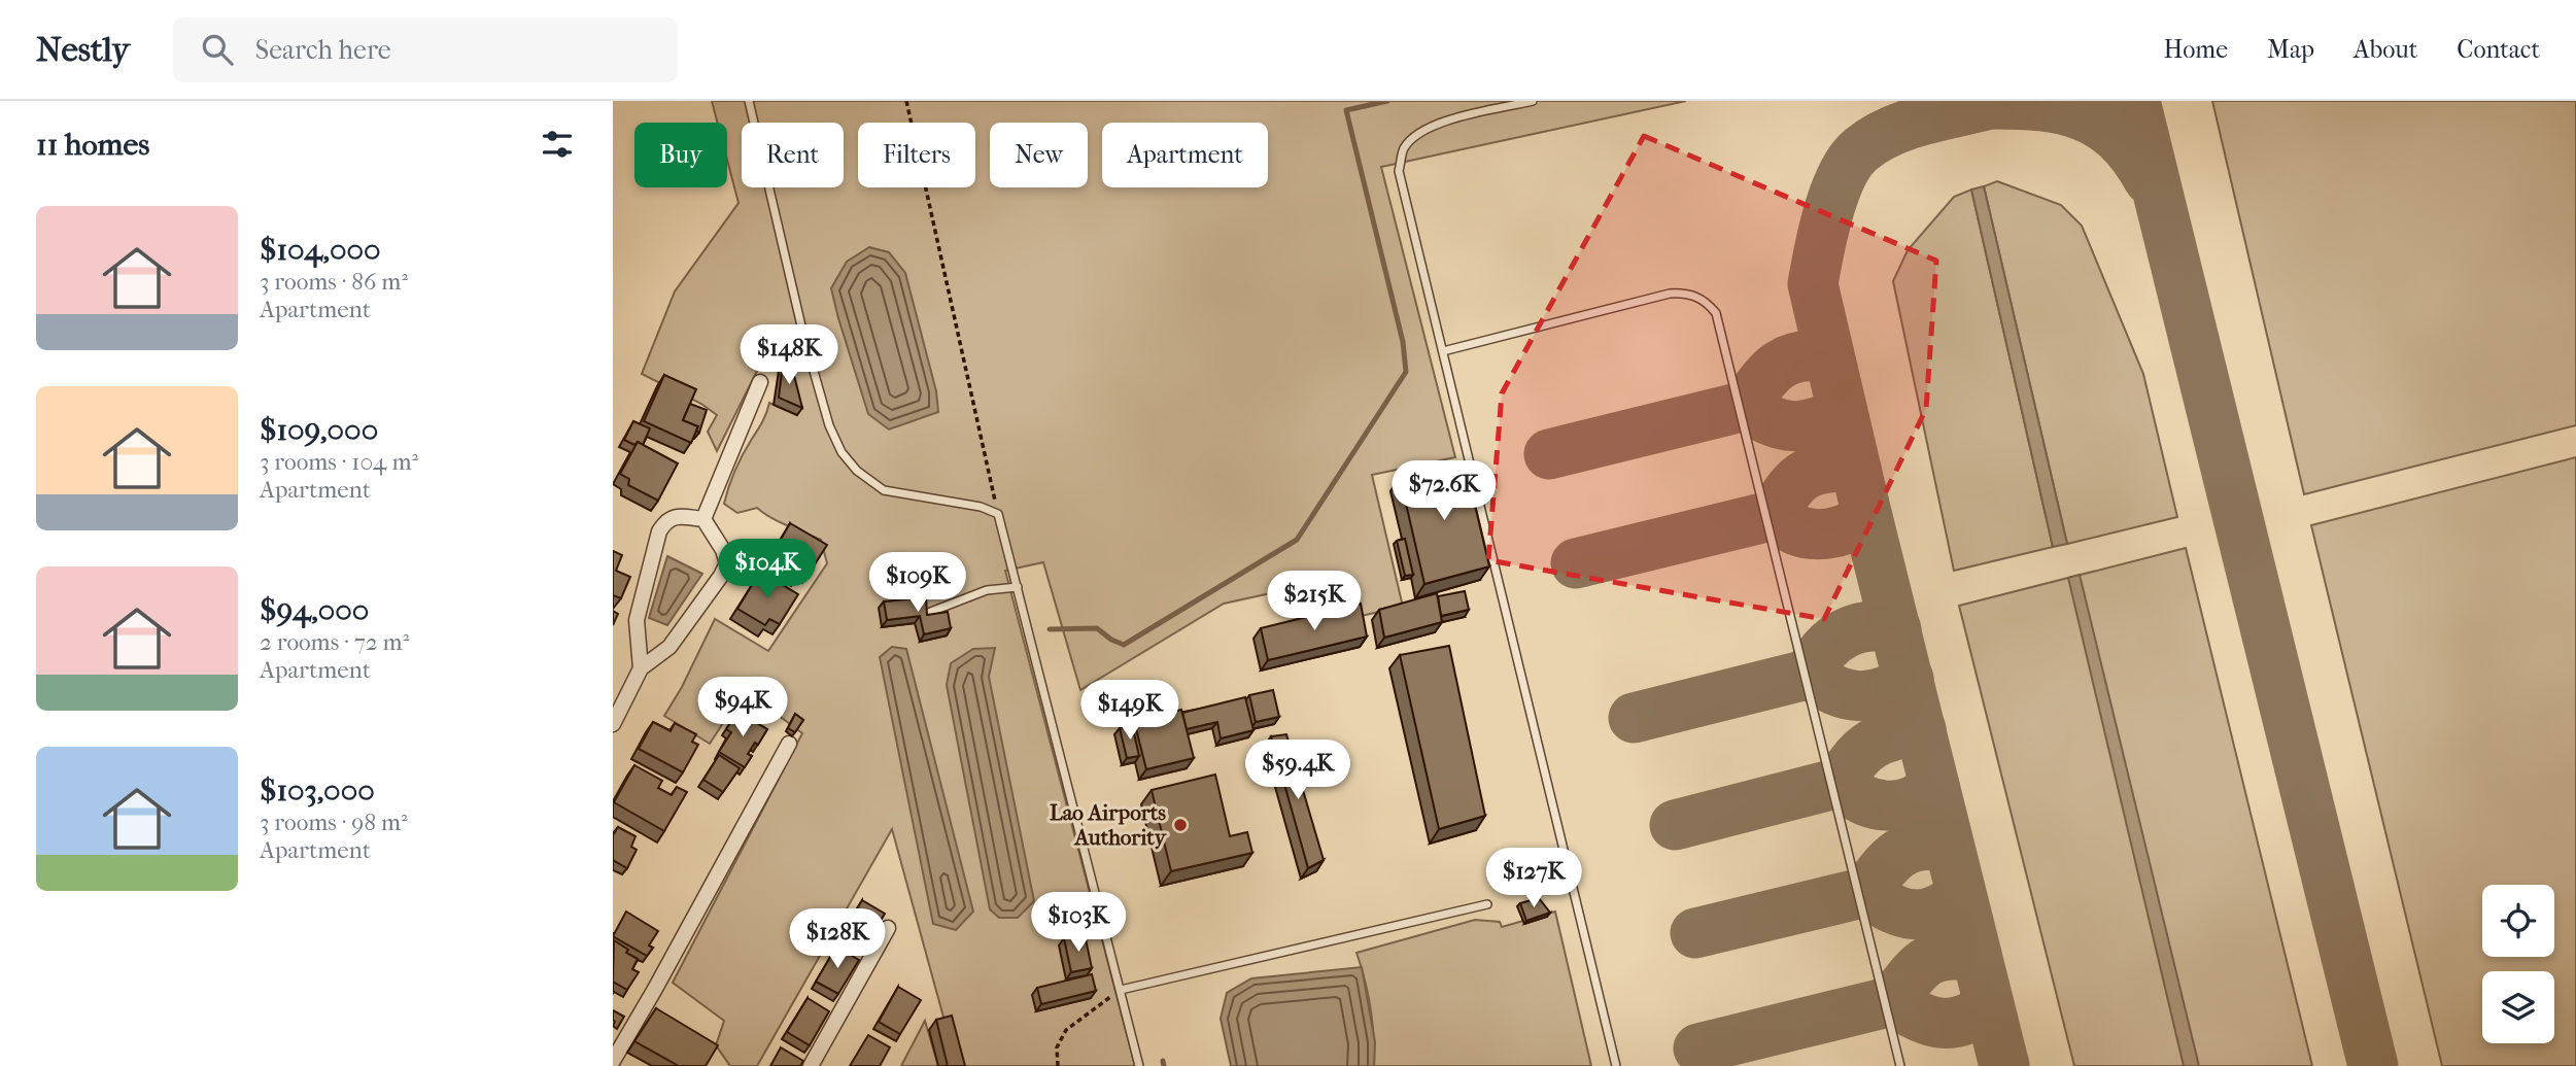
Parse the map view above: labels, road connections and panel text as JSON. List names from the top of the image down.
{
  "places": ["Lao Airports Authority"],
  "page": {
    "header": "Nestly",
    "search": "Search here",
    "nav": [
      "Home",
      "Map",
      "About",
      "Contact"
    ],
    "heading": "11 homes",
    "chip": [
      "Buy",
      "Rent",
      "Filters",
      "New",
      "Apartment"
    ],
    "list": [
      {
        "name": "$104,000",
        "note": "3 rooms · 86 m² · Apartment"
      },
      {
        "name": "$109,000",
        "note": "3 rooms · 104 m² · Apartment"
      },
      {
        "name": "$94,000",
        "note": "2 rooms · 72 m² · Apartment"
      },
      {
        "name": "$103,000",
        "note": "3 rooms · 98 m² · Apartment"
      }
    ],
    "price": [
      "$148K",
      "$72.6K",
      "$104K",
      "$109K",
      "$215K",
      "$94K",
      "$149K",
      "$59.4K",
      "$127K",
      "$103K",
      "$128K"
    ]
  }
}
